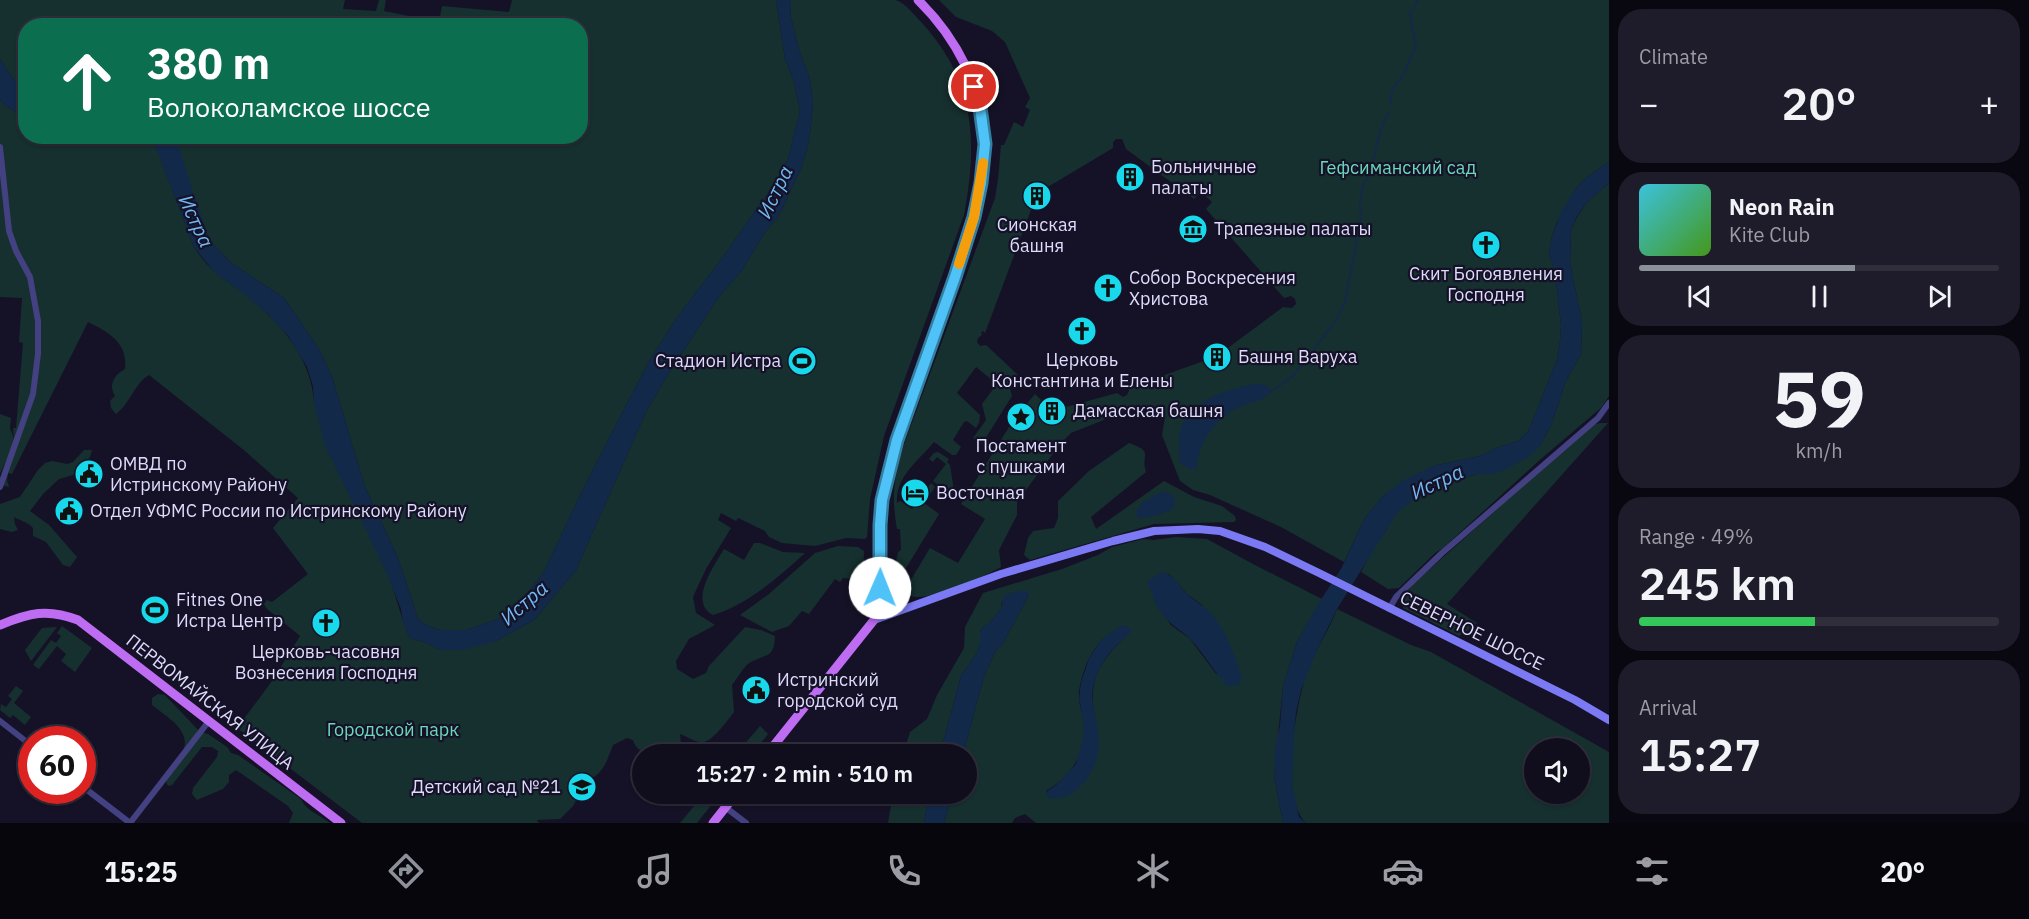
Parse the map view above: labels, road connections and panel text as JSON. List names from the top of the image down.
{
  "streets": {
    "main road": ["СЕВЕРНОЕ ШОССЕ", "ПЕРВОМАЙСКАЯ УЛИЦА"]
  },
  "water": ["Истра"],
  "parks": ["Гефсиманский сад", "Городской парк"],
  "places": {
    "building": [
      "Больничные палаты",
      "Сионская башня",
      "Башня Варуха",
      "Дамасская башня"
    ],
    "museum": ["Трапезные палаты"],
    "church": [
      "Скит Богоявления Господня",
      "Собор Воскресения Христова",
      "Церковь Константина и Елены",
      "Церковь-часовня Вознесения Господня"
    ],
    "sports": ["Стадион Истра", "Fitnes One Истра Центр"],
    "place": ["Постамент с пушками"],
    "public building": ["ОМВД по Истринскому Району", "Отдел УФМС России по Истринскому Району", "Истринский городской суд"],
    "hotel": ["Восточная"],
    "school or university": ["Детский сад №21"]
  },
  "page": {
    "tile": [
      "Climate",
      ["59", "km/h"],
      ["Range · 49%", "245 km"],
      ["Arrival", "15:27"]
    ],
    "turn": ["380 m", "Волоколамское шоссе"],
    "heat": ["−", "20°", "+"],
    "song": ["Neon Rain", "Kite Club"],
    "limit": "60",
    "trip": "15:27 · 2 min · 510 m",
    "tabs": ["15:25", "20°"]
  }
}
